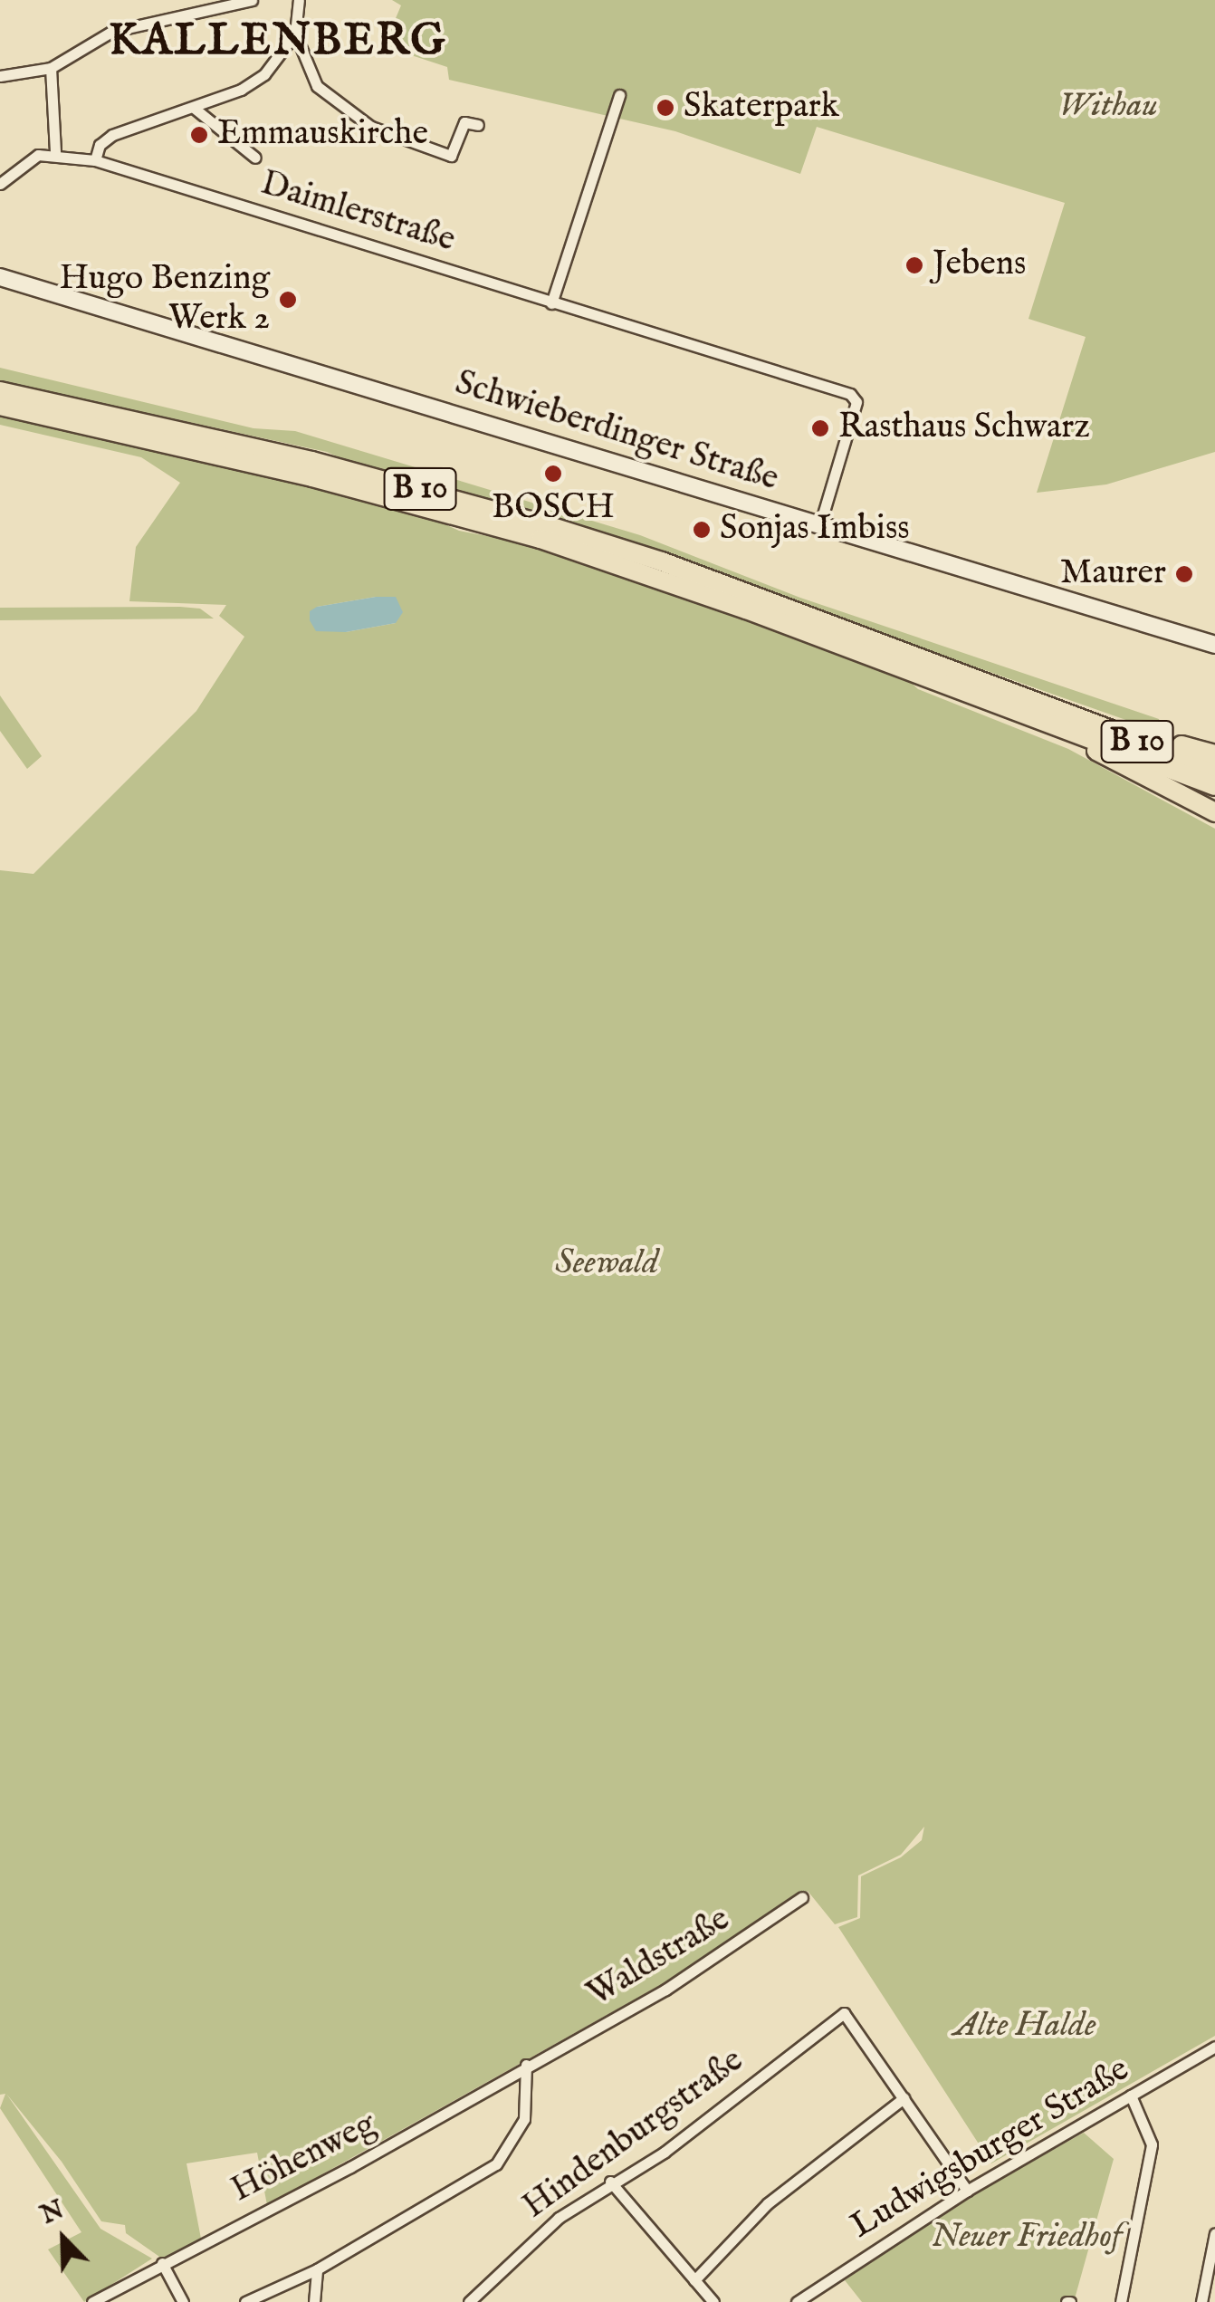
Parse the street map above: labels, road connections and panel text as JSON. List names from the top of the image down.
{
  "streets": {
    "highway": ["B 10"],
    "street": [
      "Daimlerstraße",
      "Schwieberdinger Straße",
      "Waldstraße",
      "Hindenburgstraße",
      "Ludwigsburger Straße",
      "Höhenweg"
    ]
  },
  "crossings": [
    ["Daimlerstraße", "Schwieberdinger Straße"],
    ["Waldstraße", "Höhenweg"]
  ],
  "districts": ["KALLENBERG"],
  "parks": [
    "Withau",
    "Seewald",
    "Alte Halde",
    "Neuer Friedhof"
  ],
  "places": [
    "Skaterpark",
    "Emmauskirche",
    "Jebens",
    "Hugo Benzing Werk 2",
    "Rasthaus Schwarz",
    "BOSCH",
    "Sonjas Imbiss",
    "Maurer"
  ],
  "north": "top left"
}
